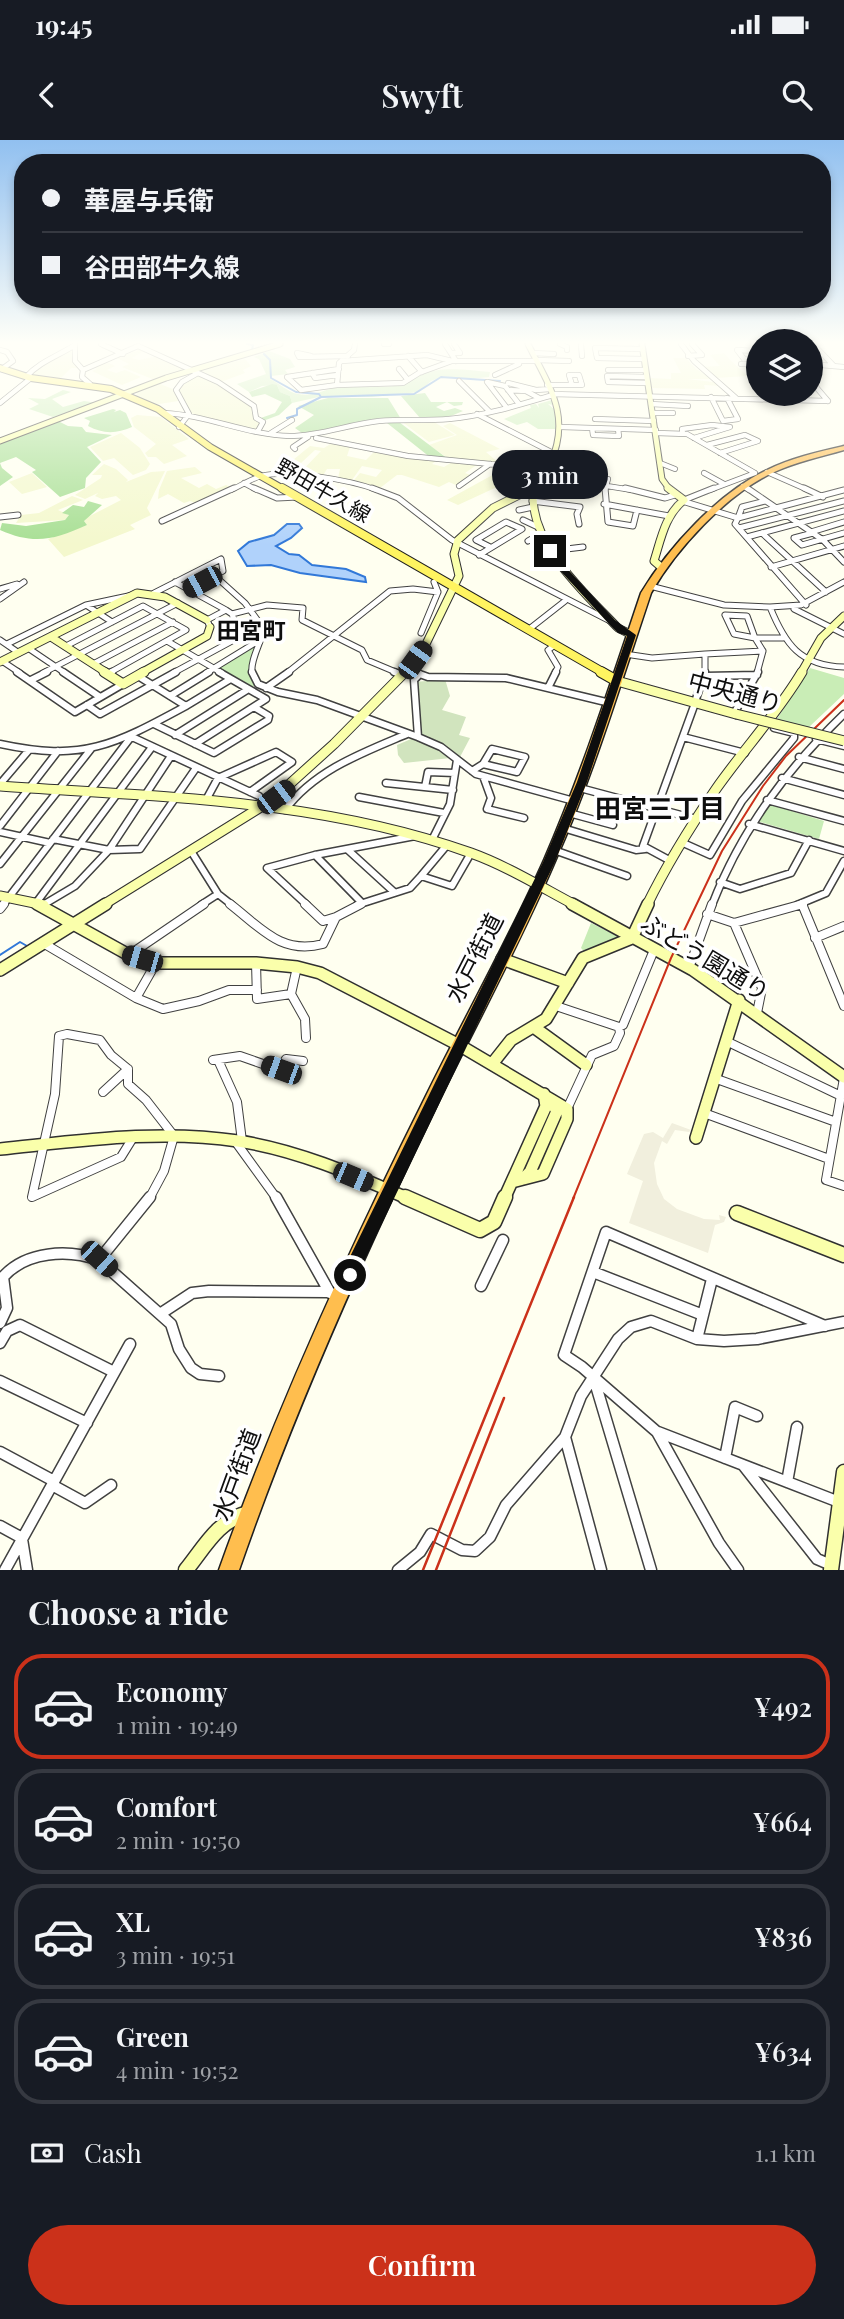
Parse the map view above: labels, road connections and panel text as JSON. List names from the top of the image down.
{
  "streets": {
    "highway": ["水戸街道"],
    "main road": ["野田牛久線"],
    "street": ["中央通り", "ぶどう園通り"]
  },
  "crossings": [
    ["野田牛久線", "中央通り"],
    ["野田牛久線", "水戸街道"],
    ["中央通り", "水戸街道"],
    ["水戸街道", "ぶどう園通り"]
  ],
  "districts": ["田宮町", "田宮三丁目"],
  "page": {
    "status": "19:45",
    "header": "Swyft",
    "banner": ["華屋与兵衛", "谷田部牛久線"],
    "bubble": "3 min",
    "heading": "Choose a ride",
    "list": [
      {
        "name": "Economy",
        "note": "1 min · 19:49",
        "value": "¥492"
      },
      {
        "name": "Comfort",
        "note": "2 min · 19:50",
        "value": "¥664"
      },
      {
        "name": "XL",
        "note": "3 min · 19:51",
        "value": "¥836"
      },
      {
        "name": "Green",
        "note": "4 min · 19:52",
        "value": "¥634"
      }
    ],
    "pay": ["Cash", "1.1 km"],
    "buttons": "Confirm"
  }
}
